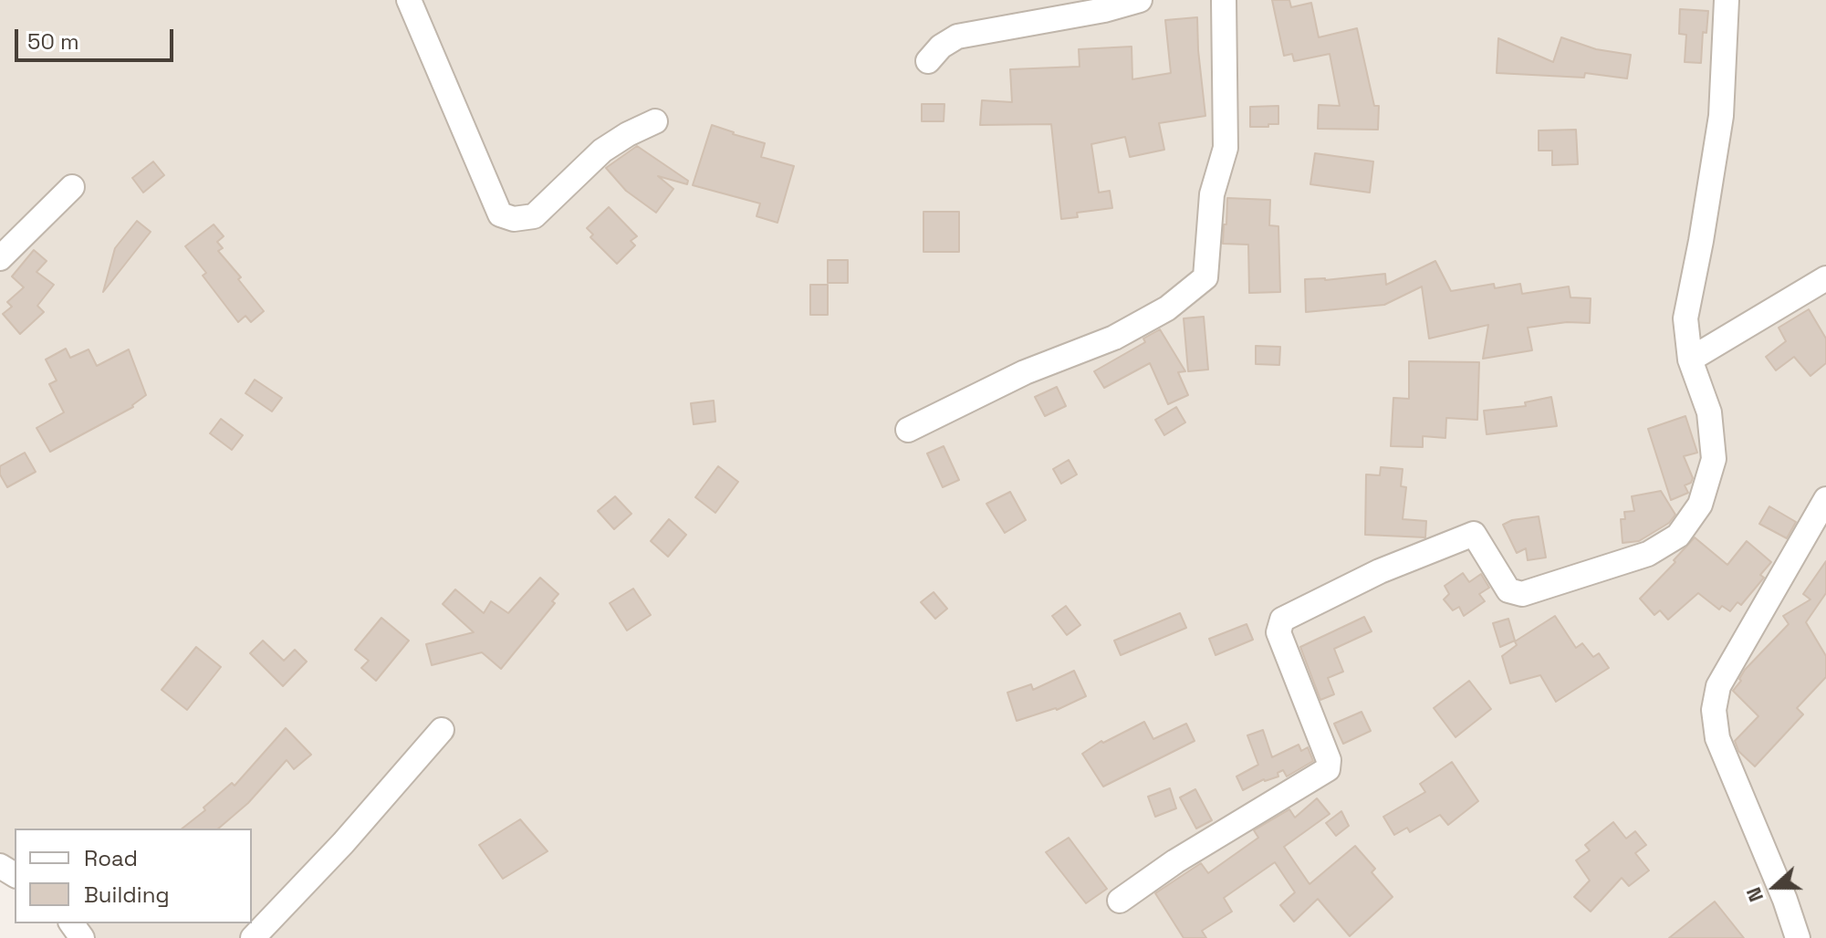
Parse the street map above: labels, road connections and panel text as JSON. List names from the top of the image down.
{
  "legend": ["Road", "Building"],
  "scale_bar": "50 m",
  "north": "left"
}
